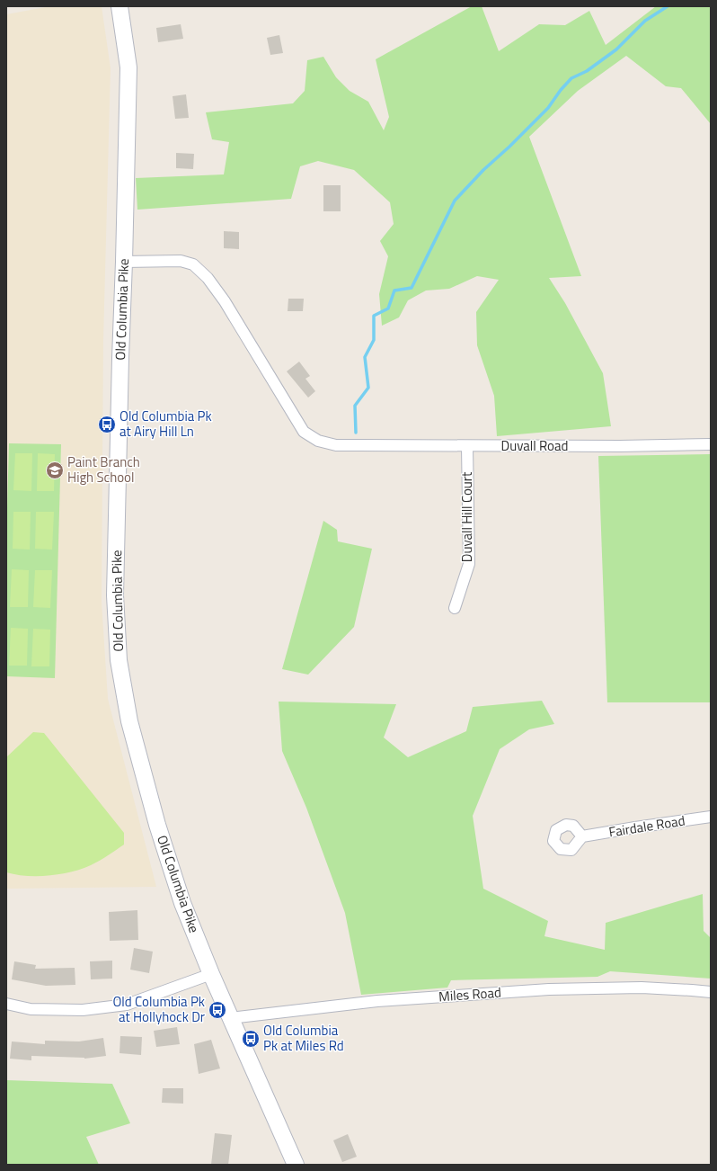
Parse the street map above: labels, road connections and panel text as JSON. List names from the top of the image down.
{
  "streets": {
    "main road": ["Old Columbia Pike"],
    "street": [
      "Duvall Road",
      "Duvall Hill Court",
      "Fairdale Road",
      "Miles Road"
    ]
  },
  "crossings": [
    ["Old Columbia Pike", "Duvall Road"],
    ["Old Columbia Pike", "Miles Road"],
    ["Duvall Road", "Duvall Hill Court"]
  ],
  "places": {
    "bus stop": ["Old Columbia Pk at Airy Hill Ln", "Old Columbia Pk at Hollyhock Dr", "Old Columbia Pk at Miles Rd"],
    "school or university": ["Paint Branch High School"]
  }
}
